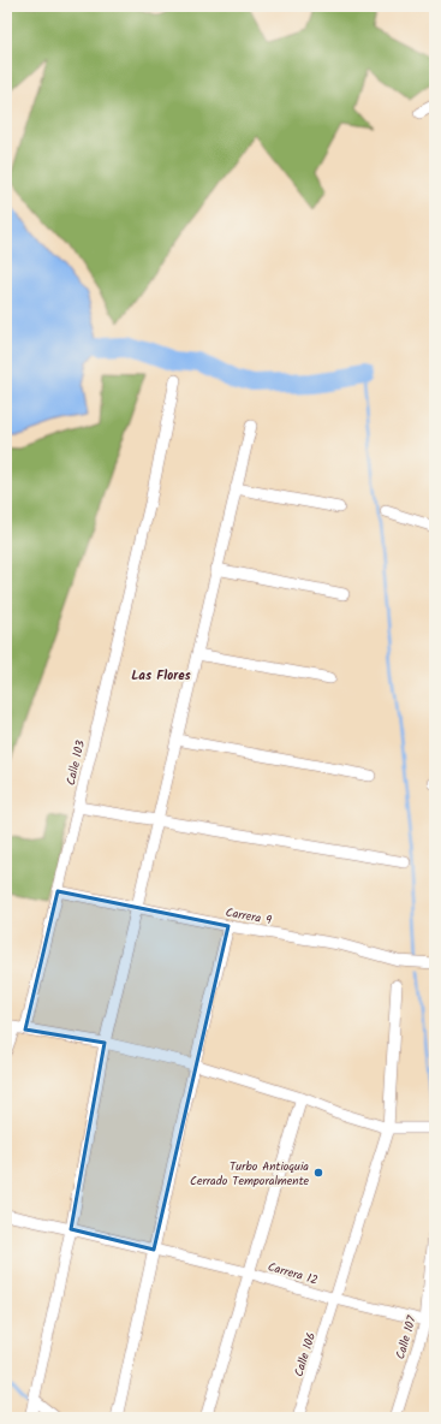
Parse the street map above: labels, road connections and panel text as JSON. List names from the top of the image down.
{
  "streets": {
    "street": [
      "Calle 103",
      "Carrera 9",
      "Carrera 12",
      "Calle 107",
      "Calle 106"
    ]
  },
  "crossings": [
    ["Calle 103", "Carrera 9"],
    ["Carrera 12", "Calle 107"],
    ["Carrera 12", "Calle 106"]
  ],
  "districts": ["Las Flores"],
  "places": ["Turbo Antioquia Cerrado Temporalmente"]
}
